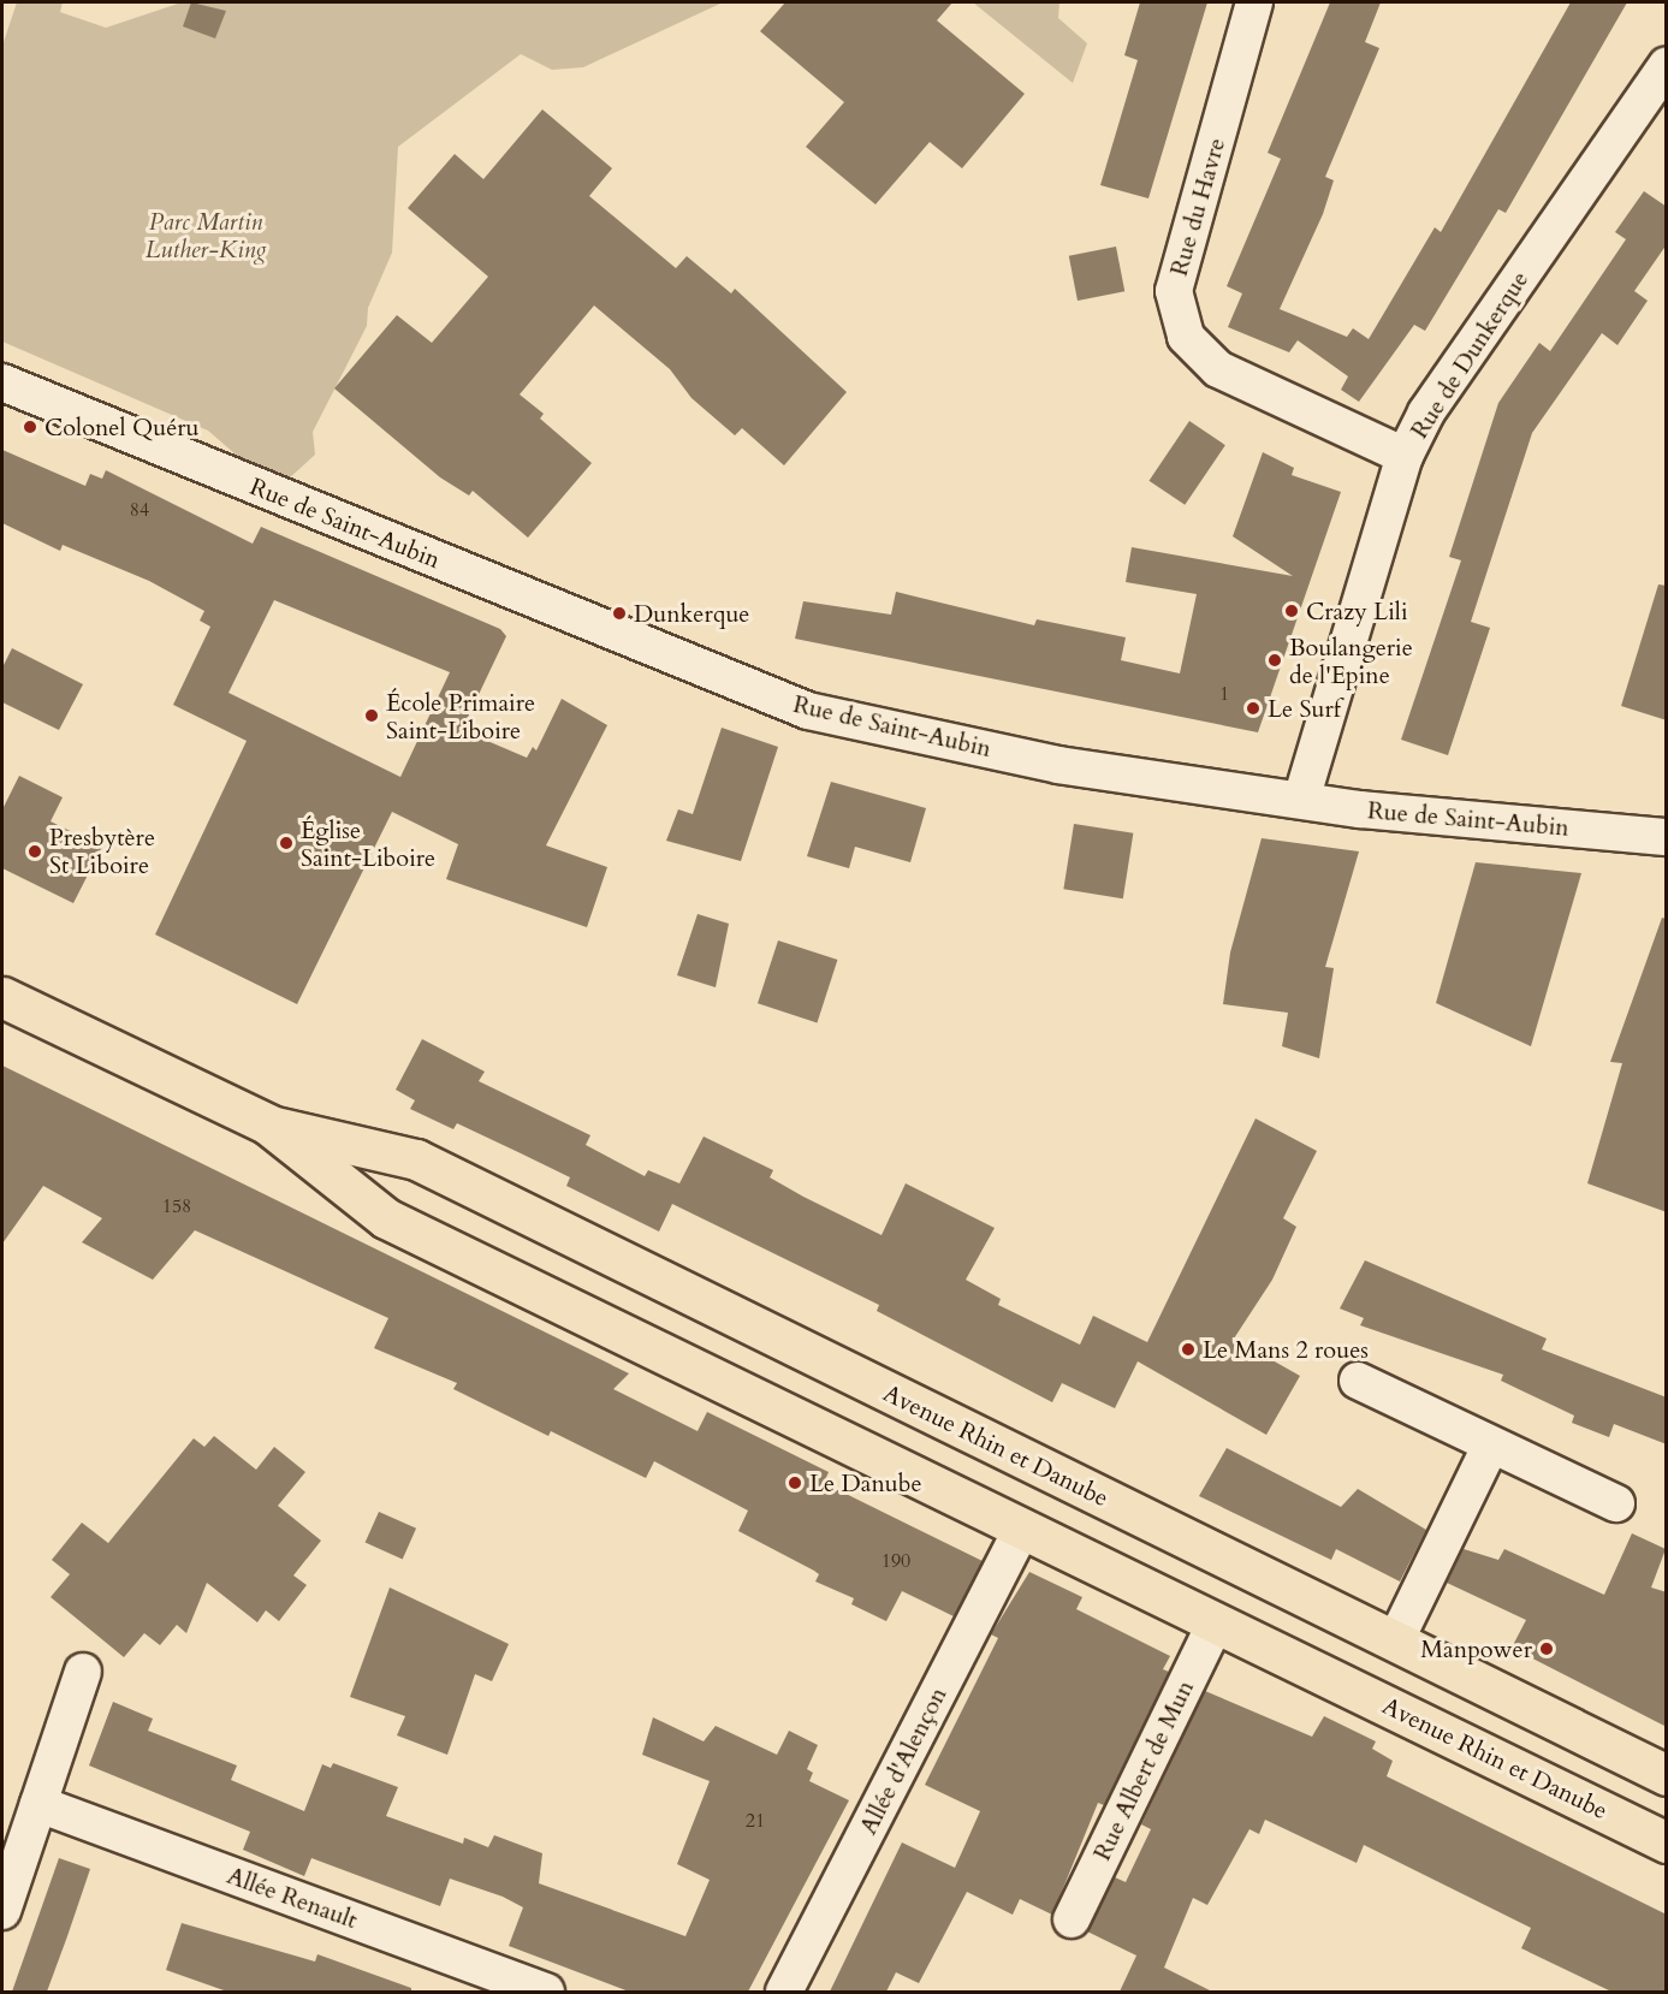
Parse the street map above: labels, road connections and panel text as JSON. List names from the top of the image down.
{
  "streets": {
    "main road": ["Avenue Rhin et Danube"],
    "street": [
      "Rue du Havre",
      "Rue de Dunkerque",
      "Rue de Saint-Aubin",
      "Allée d'Alençon",
      "Rue Albert de Mun",
      "Allée Renault"
    ]
  },
  "crossings": [
    ["Rue du Havre", "Rue de Dunkerque"],
    ["Rue de Dunkerque", "Rue de Saint-Aubin"],
    ["Avenue Rhin et Danube", "Allée d'Alençon"],
    ["Avenue Rhin et Danube", "Rue Albert de Mun"]
  ],
  "parks": ["Parc Martin Luther-King"],
  "places": [
    "Colonel Quéru",
    "Crazy Lili",
    "Dunkerque",
    "Boulangerie de l'Epine",
    "Le Surf",
    "École Primaire Saint-Liboire",
    "Église Saint-Liboire",
    "Presbytère St Liboire",
    "Le Mans 2 roues",
    "Le Danube",
    "Manpower"
  ],
  "house_numbers": [
    "84",
    "1",
    "158",
    "190",
    "21"
  ]
}
